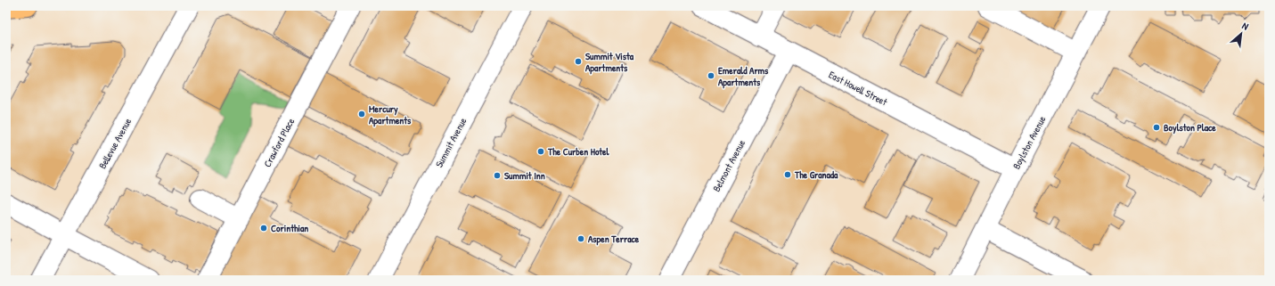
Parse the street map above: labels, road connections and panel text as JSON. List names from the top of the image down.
{
  "streets": {
    "street": [
      "East Howell Street",
      "Crawford Place",
      "Summit Avenue",
      "Boylston Avenue",
      "Bellevue Avenue",
      "Belmont Avenue"
    ]
  },
  "crossings": [
    ["East Howell Street", "Boylston Avenue"],
    ["East Howell Street", "Belmont Avenue"]
  ],
  "places": [
    "Summit Vista Apartments",
    "Emerald Arms Apartments",
    "Mercury Apartments",
    "Boylston Place",
    "The Curben Hotel",
    "The Granada",
    "Summit Inn",
    "Corinthian",
    "Aspen Terrace"
  ],
  "north": "top right"
}
